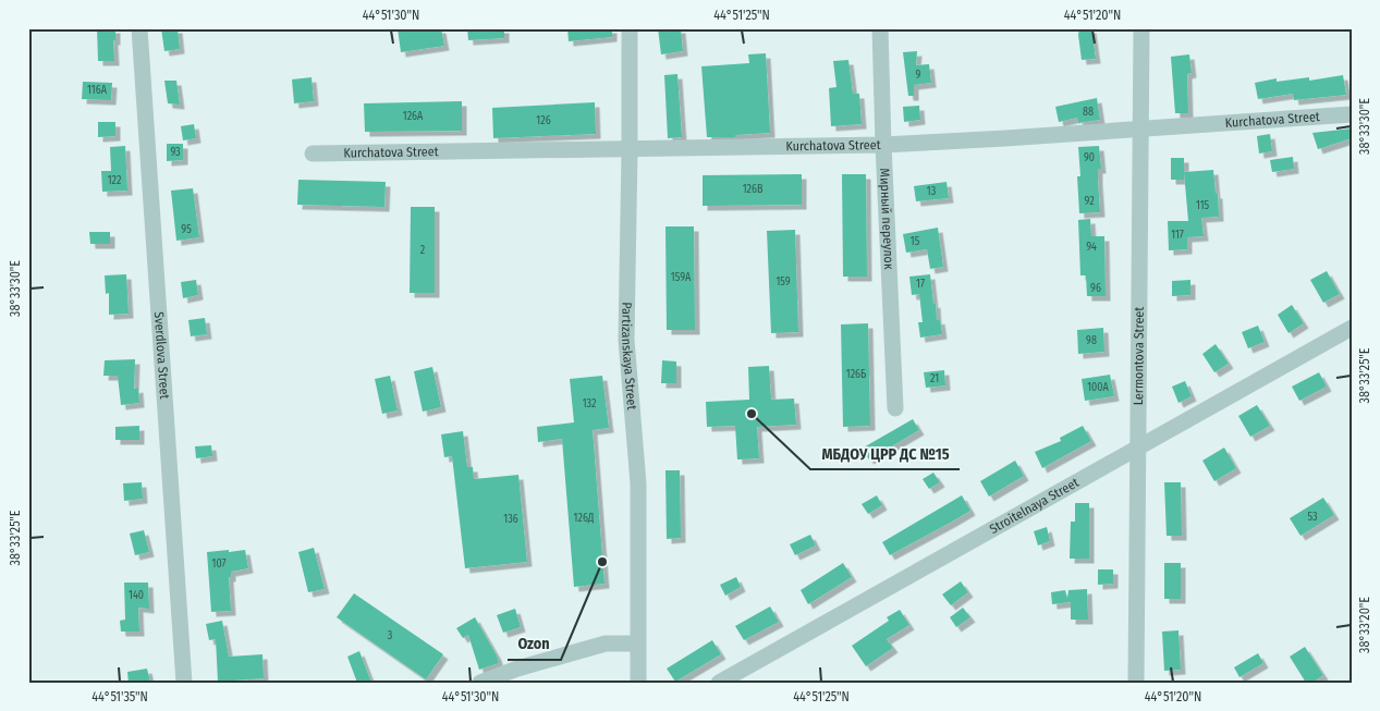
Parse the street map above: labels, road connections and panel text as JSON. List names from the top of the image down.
{
  "streets": {
    "street": [
      "Kurchatova Street",
      "Мирный переулок",
      "Sverdlova Street",
      "Partizanskaya Street",
      "Lermontova Street",
      "Stroitelnaya Street"
    ]
  },
  "crossings": [
    ["Kurchatova Street", "Мирный переулок"],
    ["Kurchatova Street", "Partizanskaya Street"],
    ["Kurchatova Street", "Lermontova Street"],
    ["Lermontova Street", "Stroitelnaya Street"]
  ],
  "places": ["МБДОУ ЦРР ДС №15", "Ozon"],
  "house_numbers": [
    "9",
    "116А",
    "88",
    "126А",
    "126",
    "93",
    "90",
    "122",
    "126В",
    "13",
    "92",
    "115",
    "95",
    "117",
    "15",
    "94",
    "2",
    "159А",
    "159",
    "17",
    "96",
    "98",
    "126Б",
    "21",
    "100А",
    "132",
    "53",
    "126Д",
    "136",
    "107",
    "140",
    "3"
  ],
  "coordinates": [
    "44°51'30\"N",
    "44°51'25\"N",
    "44°51'20\"N",
    "38°33'30\"E",
    "38°33'25\"E",
    "38°33'20\"E",
    "44°51'35\"N"
  ]
}
